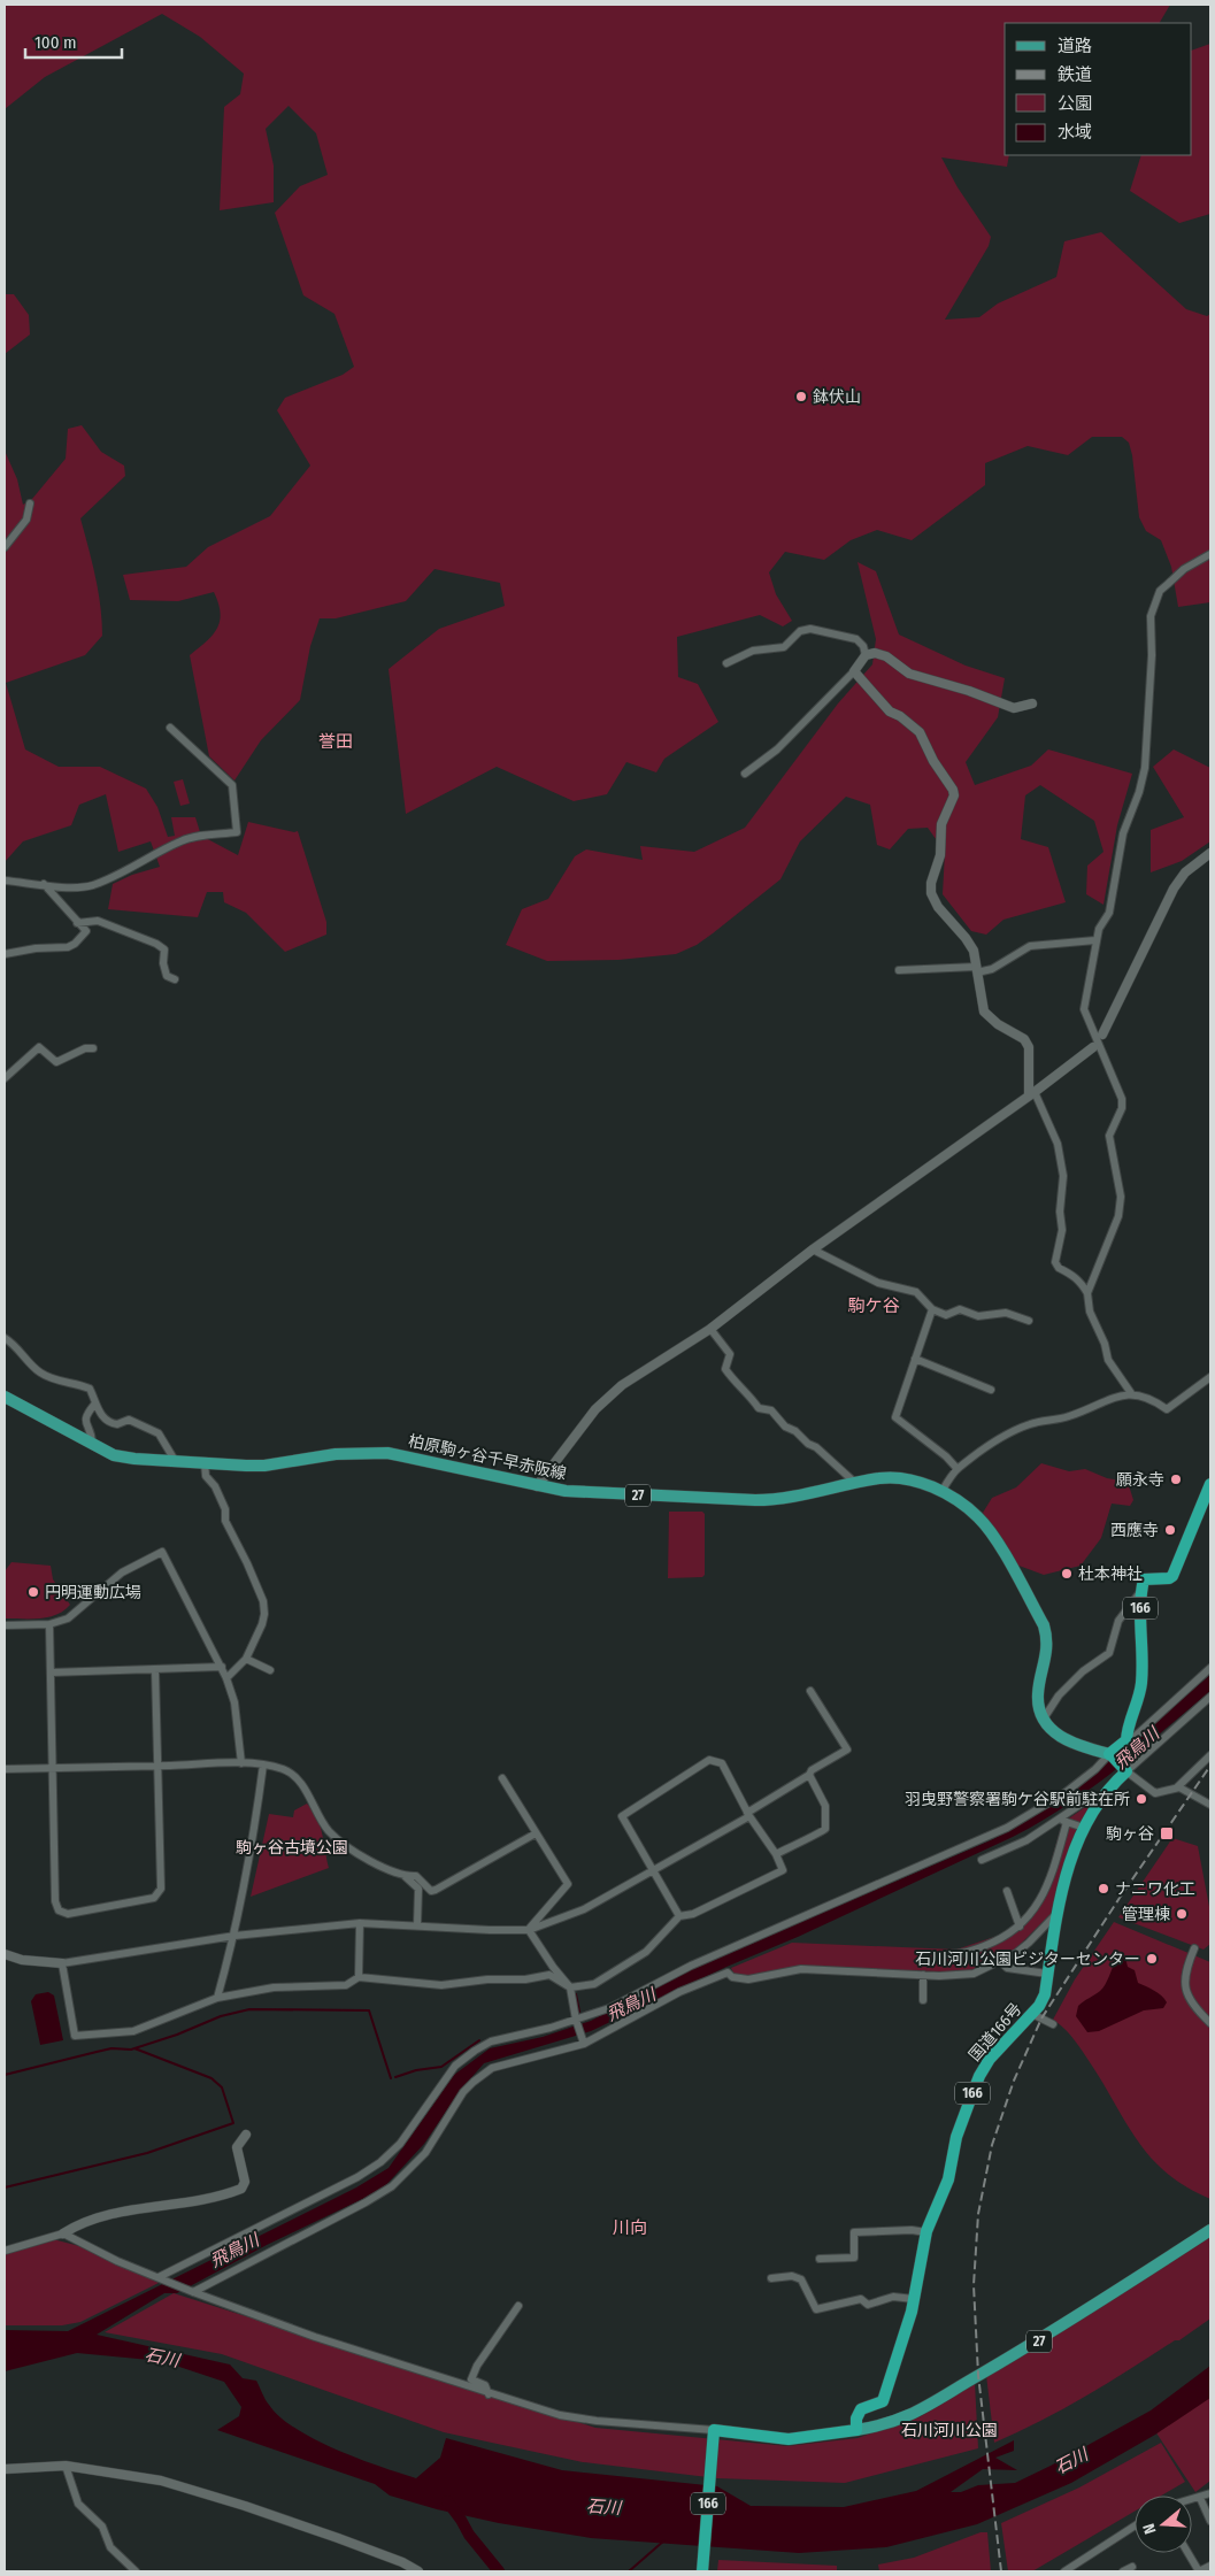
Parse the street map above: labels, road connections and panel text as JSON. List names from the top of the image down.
{
  "streets": {
    "highway": ["166", "国道166号"],
    "main road": ["柏原駒ヶ谷千早赤阪線", "27"]
  },
  "crossings": [
    ["27", "国道166号"]
  ],
  "districts": ["誉田", "駒ケ谷", "川向"],
  "water": ["飛鳥川", "石川"],
  "parks": ["駒ヶ谷古墳公園", "石川河川公園"],
  "places": {
    "other": [
      "鉢伏山",
      "願永寺",
      "西應寺",
      "杜本神社",
      "円明運動広場",
      "羽曳野警察署駒ケ谷駅前駐在所",
      "ナニワ化工",
      "管理棟",
      "石川河川公園ビジターセンター"
    ],
    "transit": ["駒ヶ谷"]
  },
  "legend": [
    "道路",
    "鉄道",
    "公園",
    "水域"
  ],
  "scale_bar": "100 m",
  "north": "left"
}
